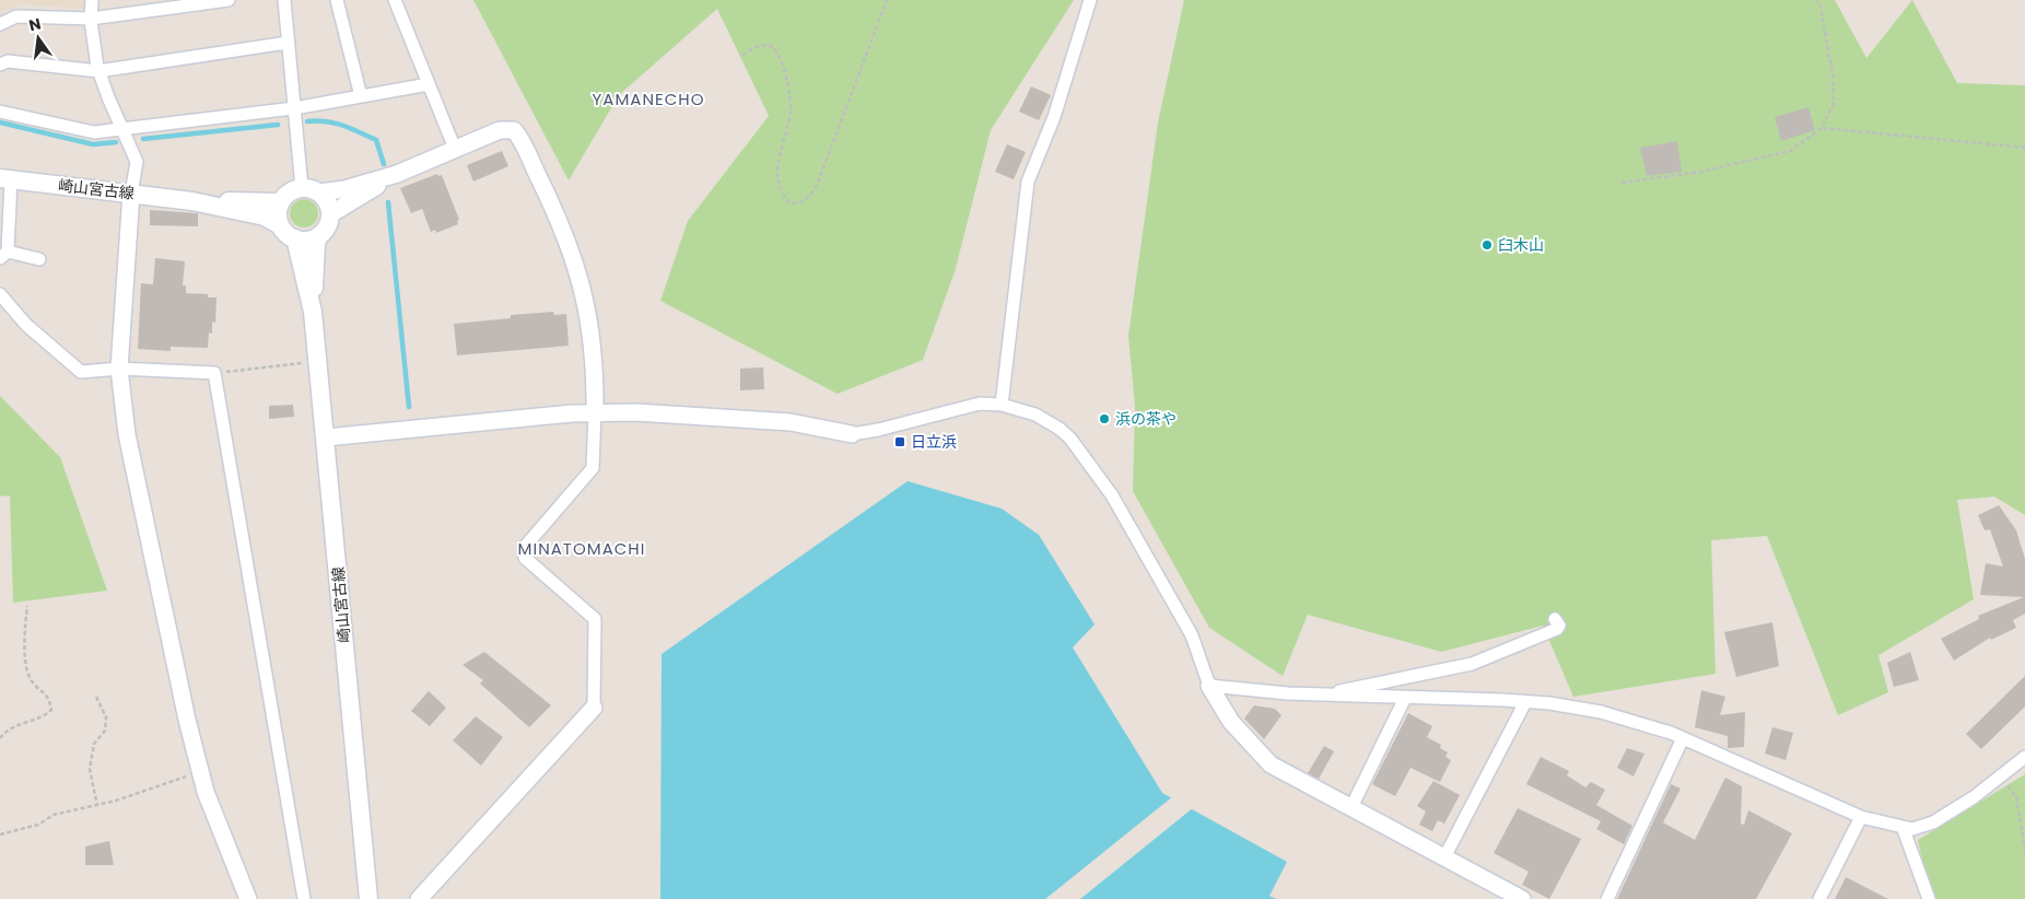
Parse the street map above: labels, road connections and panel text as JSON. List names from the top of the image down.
{
  "streets": {
    "main road": ["崎山宮古線"]
  },
  "districts": ["YAMANECHO", "MINATOMACHI"],
  "places": {
    "other": ["臼木山", "浜の茶や"],
    "transit": ["日立浜"]
  },
  "north": "top"
}
